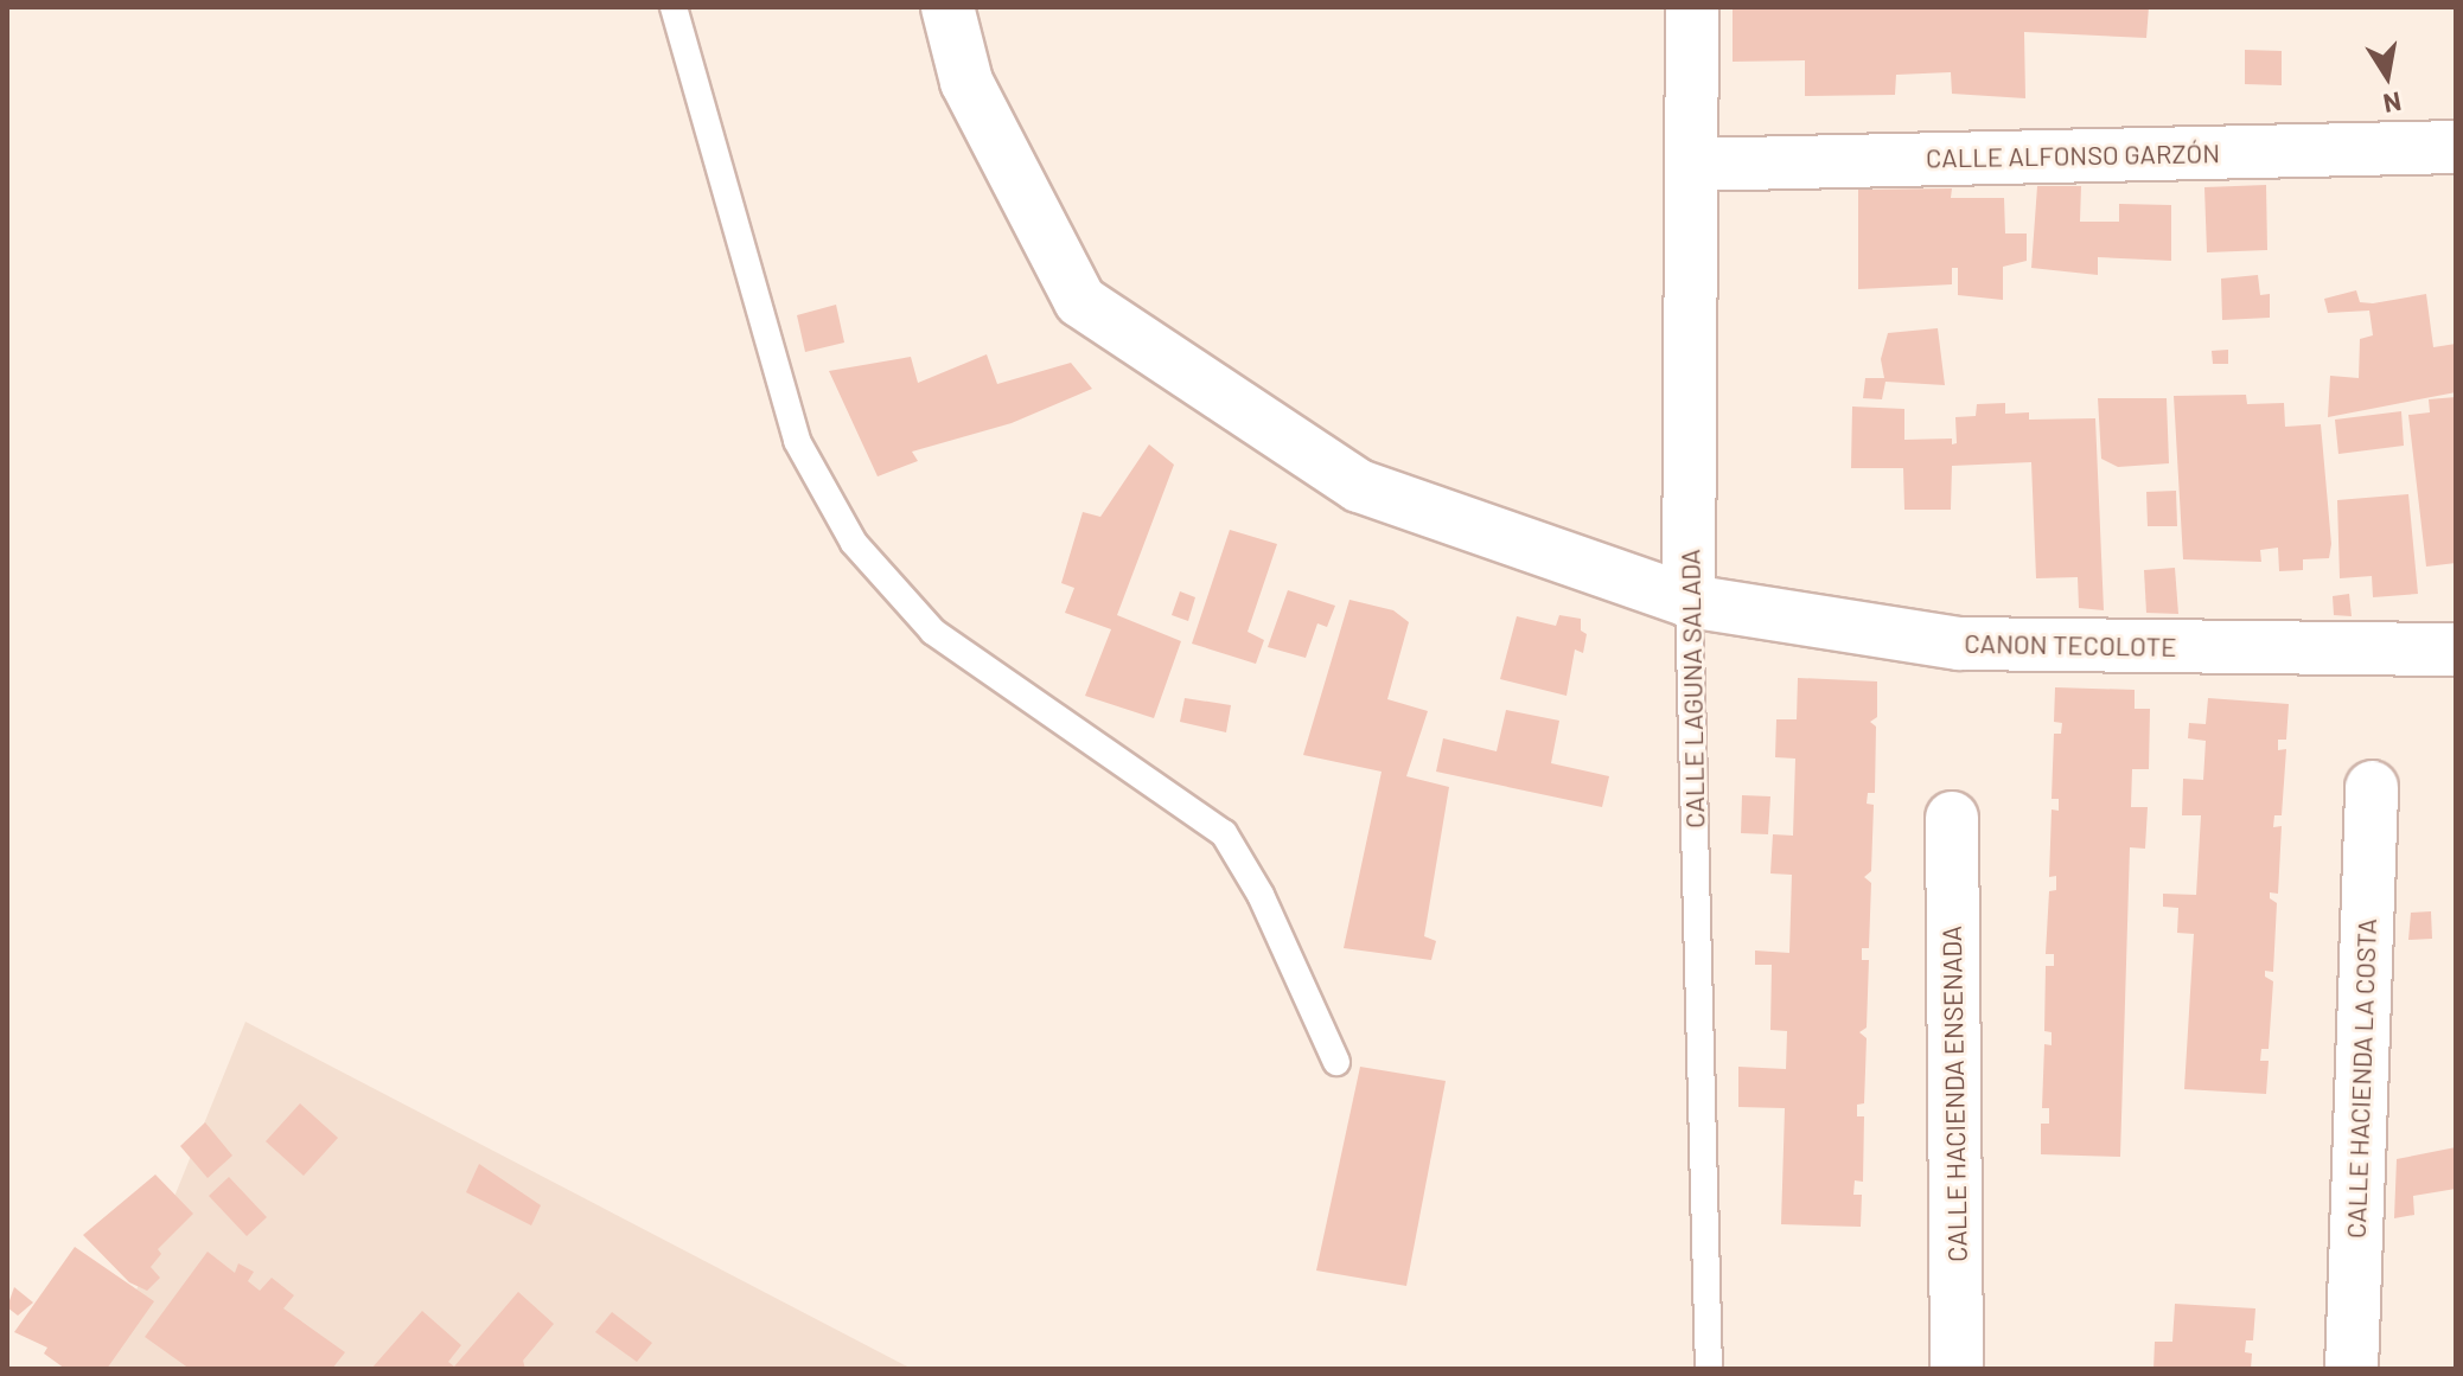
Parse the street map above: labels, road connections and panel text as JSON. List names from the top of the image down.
{
  "streets": {
    "street": [
      "CALLE ALFONSO GARZÓN",
      "CANON TECOLOTE",
      "CALLE LAGUNA SALADA",
      "CALLE HACIENDA LA COSTA",
      "CALLE HACIENDA ENSENADA"
    ]
  },
  "crossings": [
    ["CALLE ALFONSO GARZÓN", "CALLE LAGUNA SALADA"],
    ["CANON TECOLOTE", "CALLE LAGUNA SALADA"]
  ],
  "north": "bottom"
}
